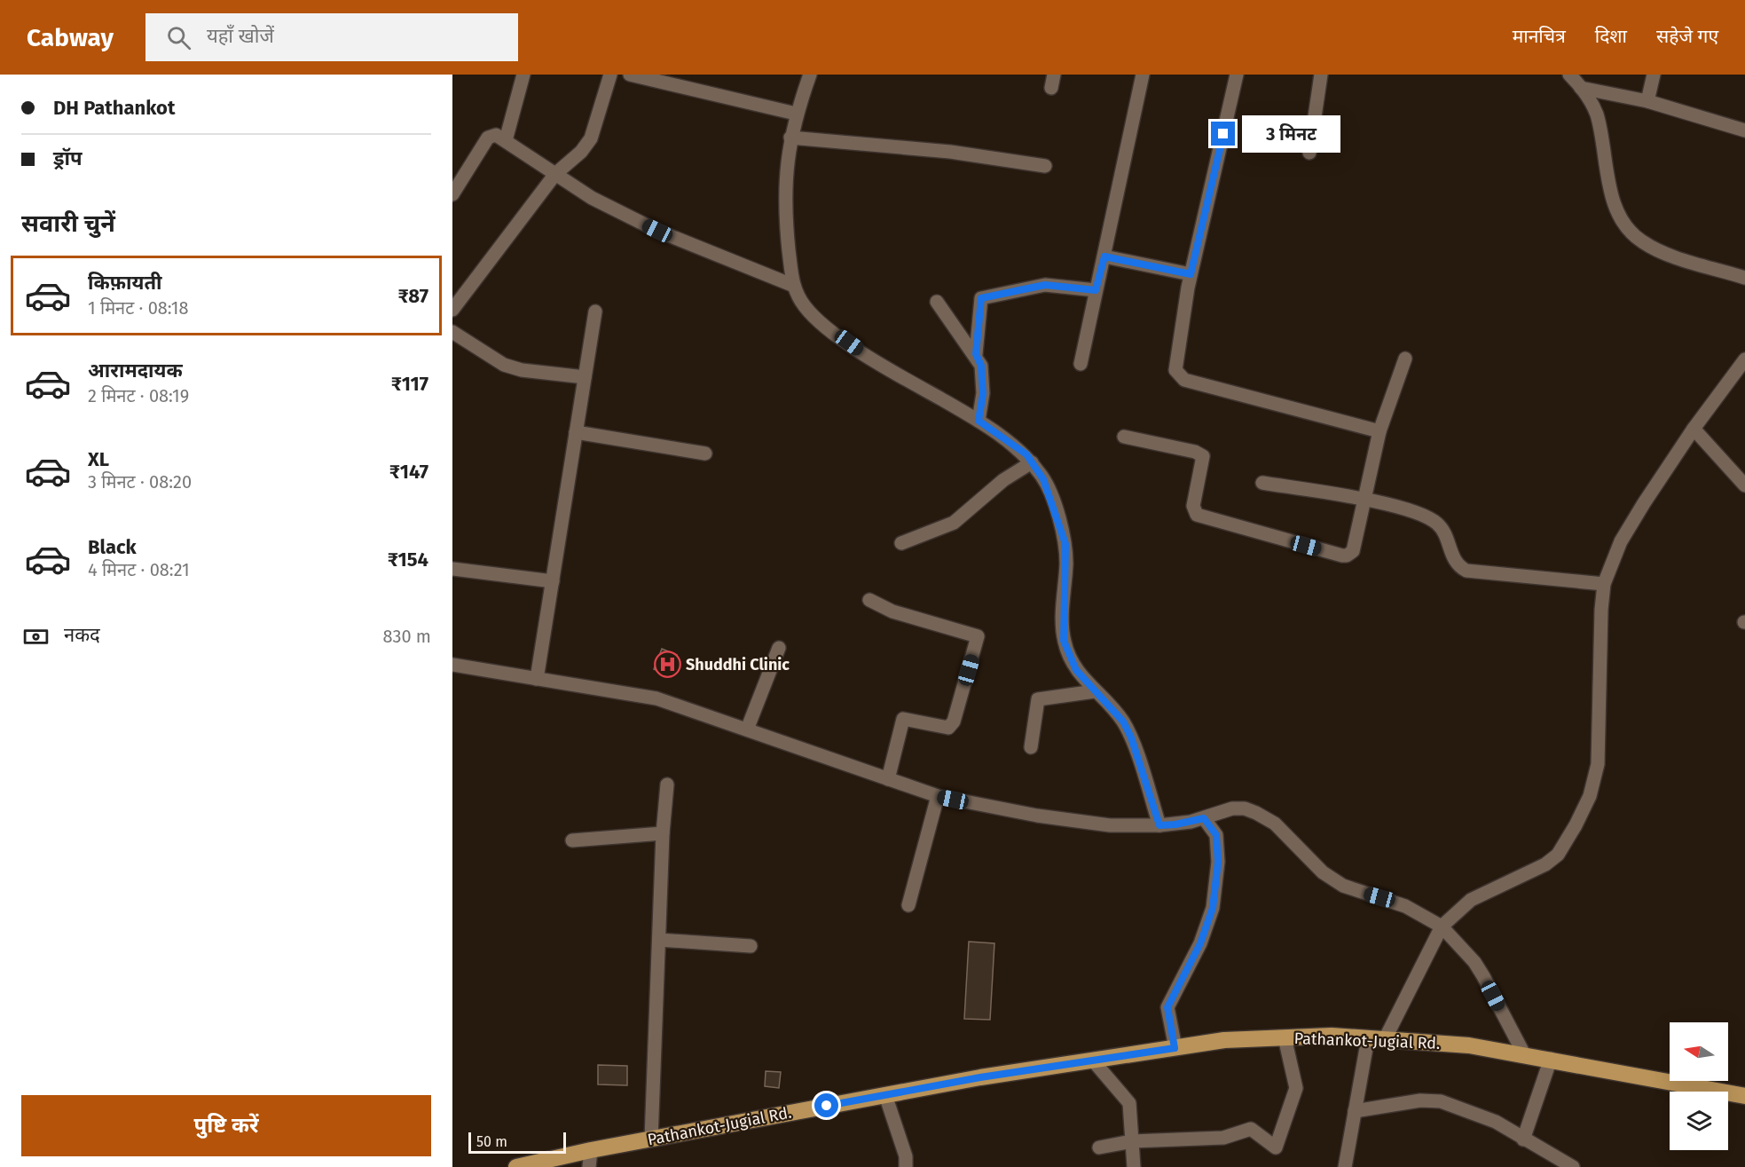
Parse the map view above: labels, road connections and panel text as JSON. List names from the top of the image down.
{
  "streets": {
    "main road": ["Pathankot-Jugial Rd."]
  },
  "places": {
    "hospital": ["Shuddhi Clinic"]
  },
  "scale_bar": "50 m",
  "north": "left",
  "page": {
    "header": "Cabway",
    "search": "यहाँ खोजें",
    "nav": ["मानचित्र", "दिशा", "सहेजे गए"],
    "banner": ["DH Pathankot", "ड्रॉप"],
    "bubble": "3 मिनट",
    "heading": "सवारी चुनें",
    "list": [
      {
        "name": "किफ़ायती",
        "note": "1 मिनट · 08:18",
        "value": "₹87"
      },
      {
        "name": "आरामदायक",
        "note": "2 मिनट · 08:19",
        "value": "₹117"
      },
      {
        "name": "XL",
        "note": "3 मिनट · 08:20",
        "value": "₹147"
      },
      {
        "name": "Black",
        "note": "4 मिनट · 08:21",
        "value": "₹154"
      }
    ],
    "pay": ["नकद", "830 m"],
    "buttons": "पुष्टि करें",
    "scale": "50 m"
  }
}
